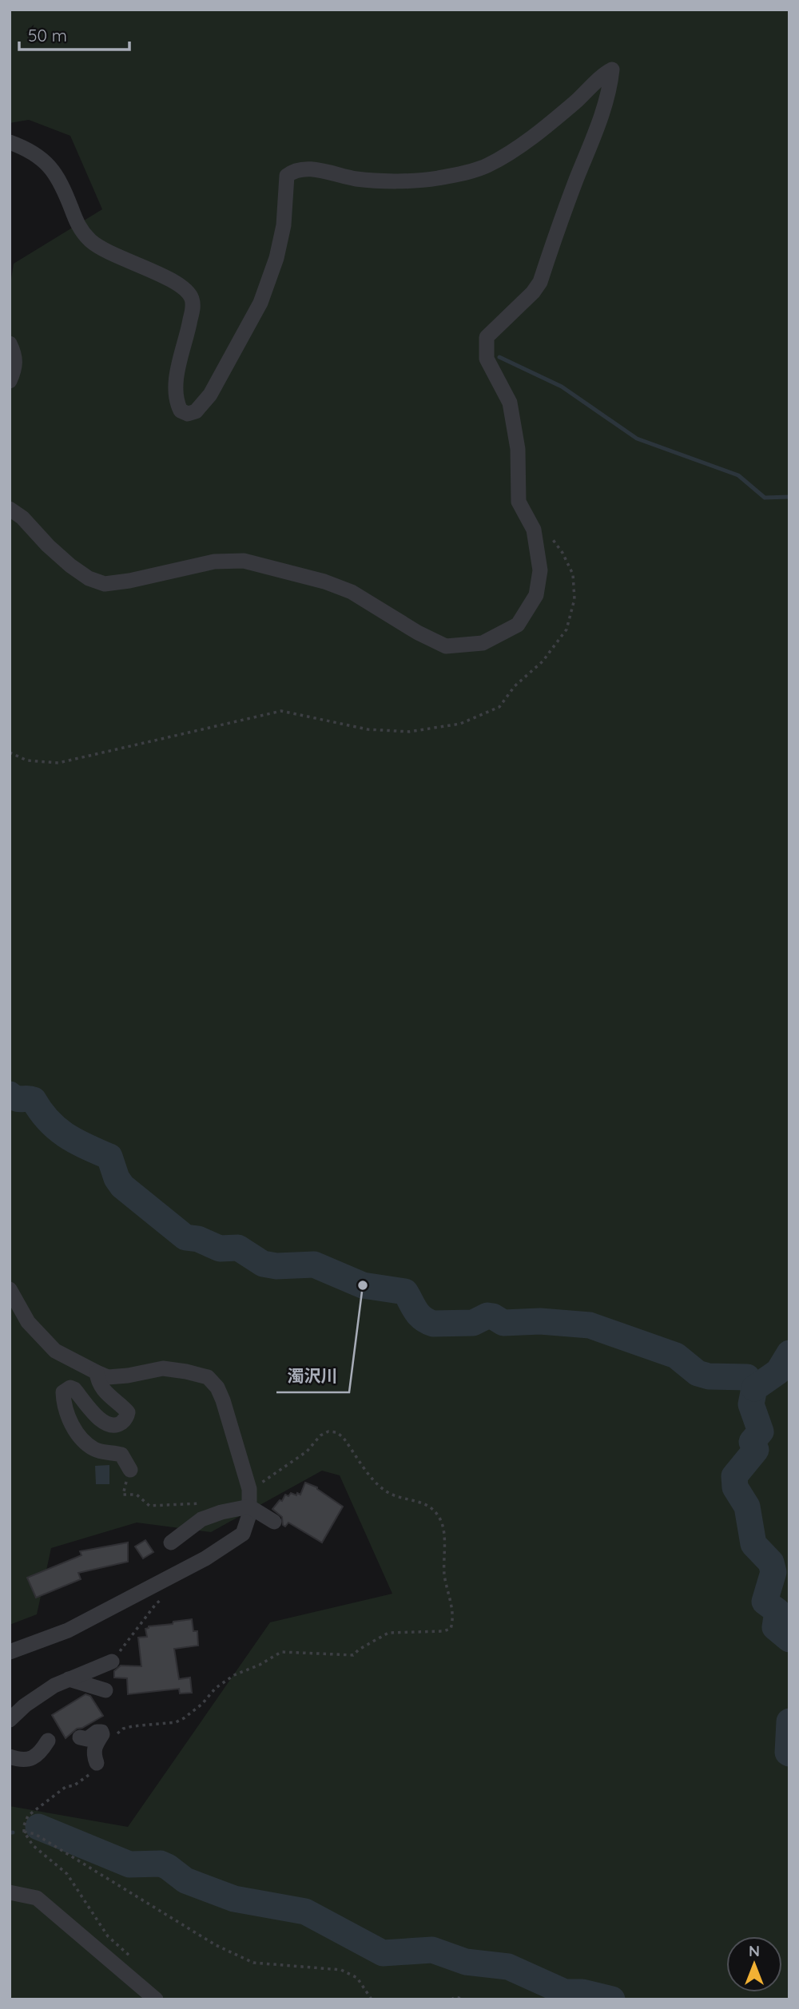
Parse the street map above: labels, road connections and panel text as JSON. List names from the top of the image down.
{
  "places": ["濁沢川"],
  "scale_bar": "50 m",
  "north": "top"
}
